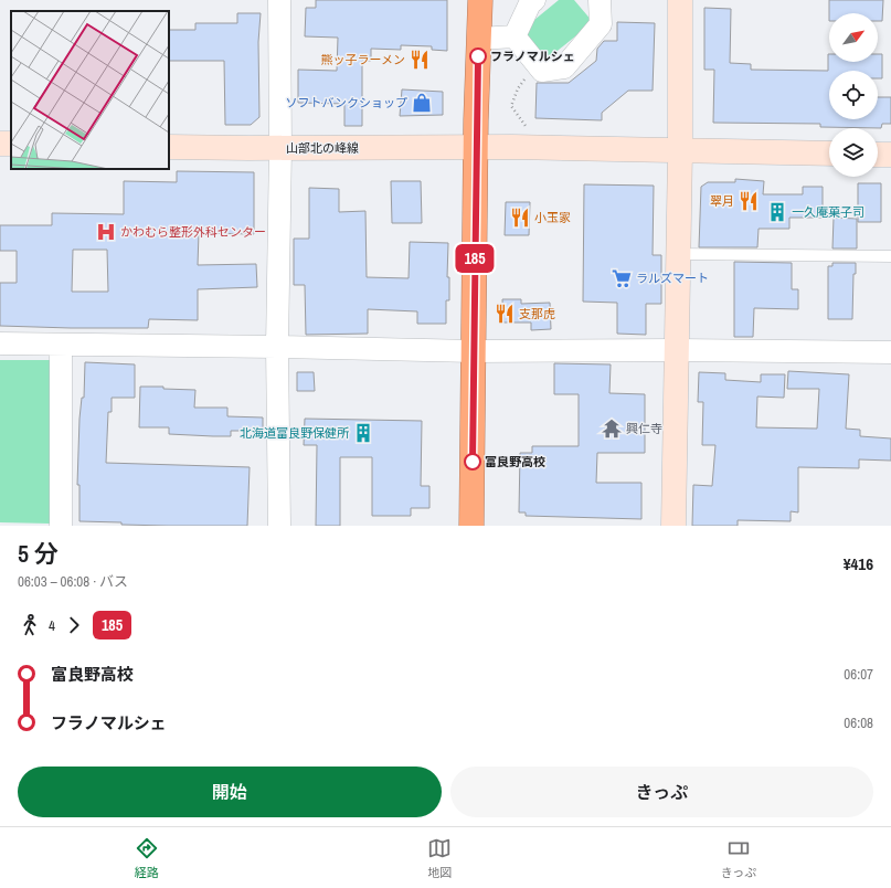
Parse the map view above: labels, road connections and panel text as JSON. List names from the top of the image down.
{
  "streets": {
    "street": ["山部北の峰線"]
  },
  "places": {
    "other": ["フラノマルシェ", "富良野高校"],
    "restaurant": [
      "熊ッ子ラーメン",
      "翠月",
      "小玉家",
      "支那虎"
    ],
    "shop": ["ソフトバンクショップ"],
    "building": ["一久庵菓子司", "北海道富良野保健所"],
    "hospital": ["かわむら整形外科センター"],
    "supermarket": ["ラルズマート"],
    "temple": ["興仁寺"]
  },
  "lines": ["bus line 185"],
  "north": "top right",
  "page": {
    "on_map": "185",
    "heading": ["5 分", "06:03 – 06:08 · バス", "¥416"],
    "legs": ["4", "185"],
    "list": [
      {
        "name": "富良野高校",
        "value": "06:07"
      },
      {
        "name": "フラノマルシェ",
        "value": "06:08"
      }
    ],
    "buttons": ["開始", "きっぷ"],
    "tabs": ["経路", "地図", "きっぷ"]
  }
}
